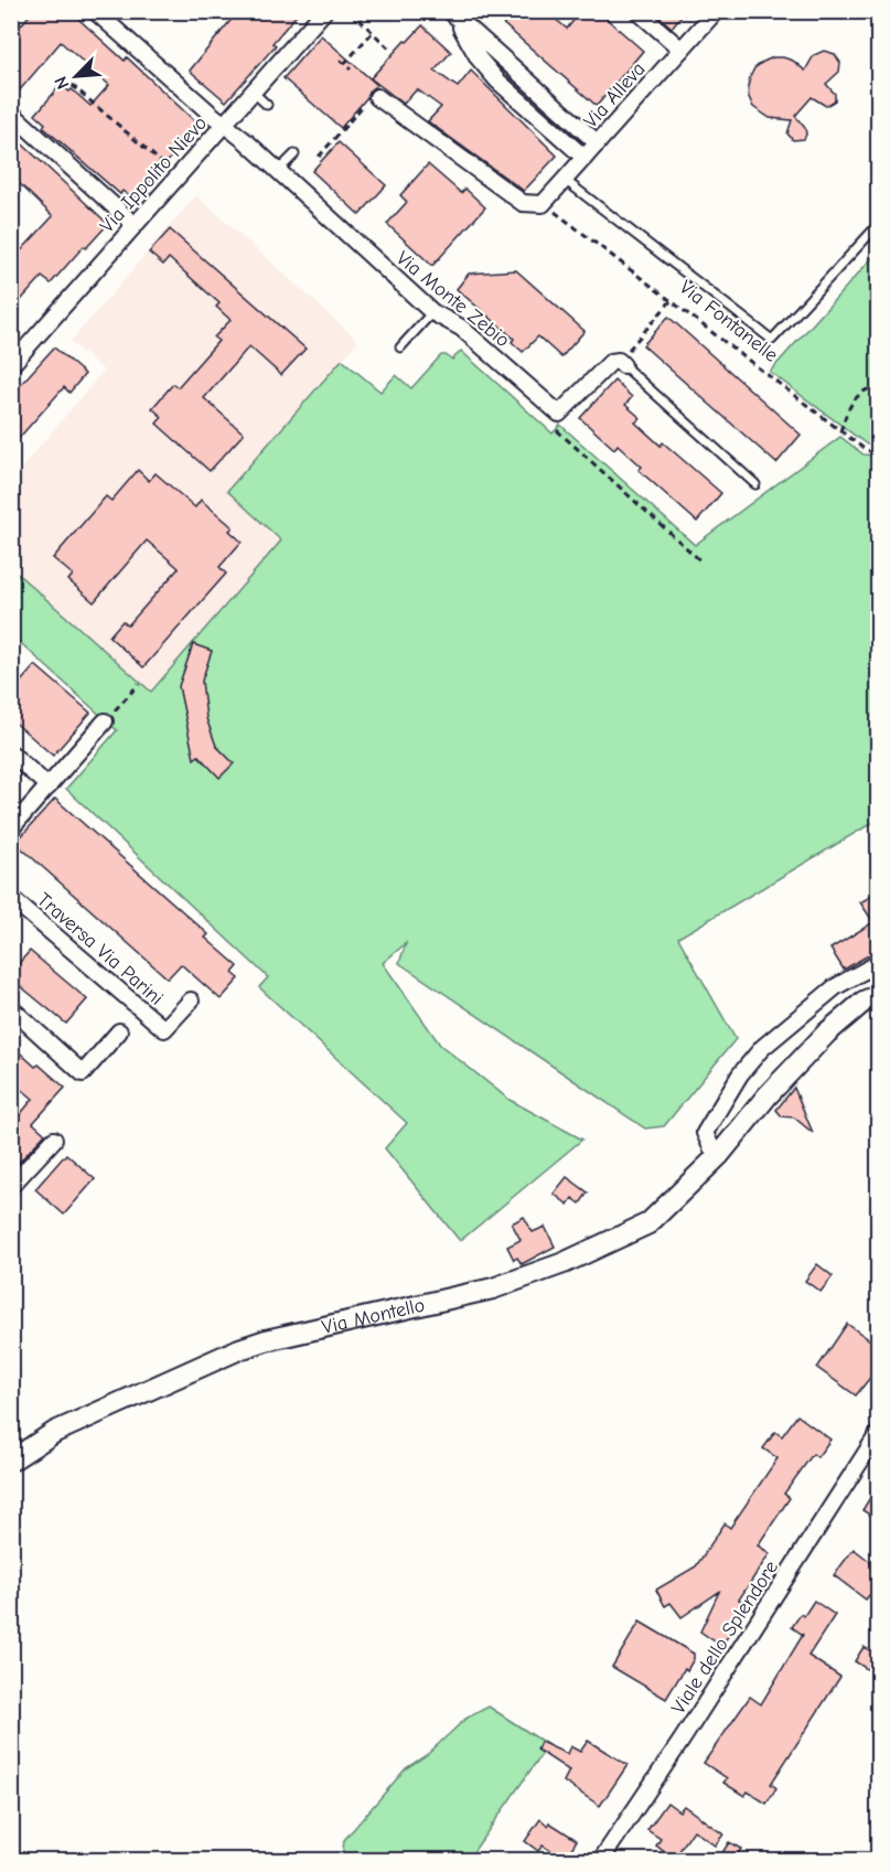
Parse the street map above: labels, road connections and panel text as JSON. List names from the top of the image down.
{
  "streets": {
    "main road": ["Via Montello"],
    "street": [
      "Via Alleva",
      "Via Ippolito Nievo",
      "Via Monte Zebio",
      "Traversa Via Parini",
      "Viale dello Splendore"
    ],
    "path": ["Via Fontanelle"]
  },
  "crossings": [
    ["Via Ippolito Nievo", "Via Monte Zebio"]
  ],
  "north": "bottom left"
}
